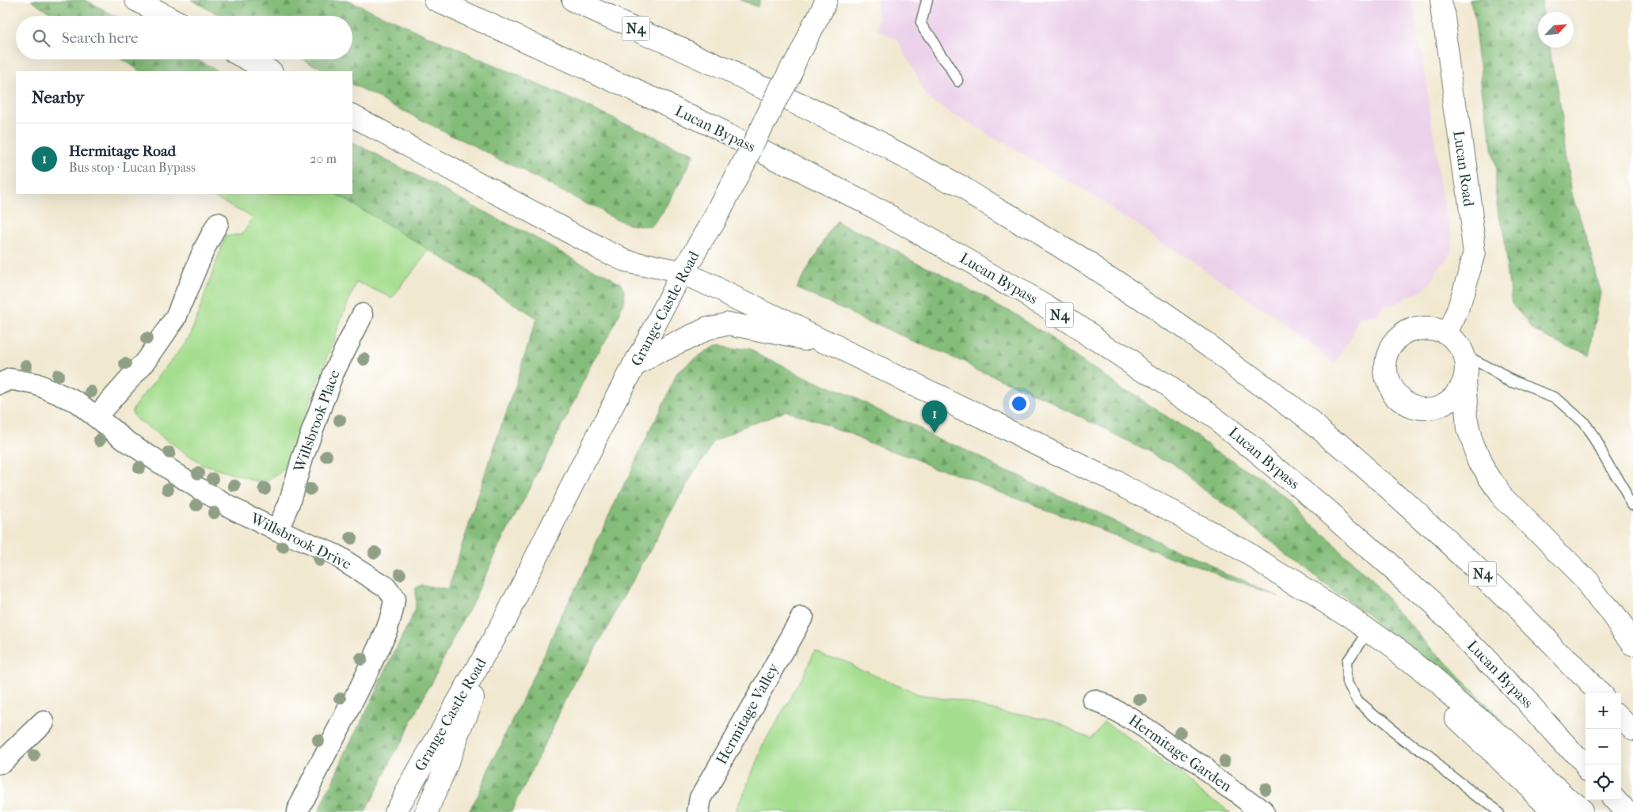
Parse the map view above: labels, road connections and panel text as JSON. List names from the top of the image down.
{
  "streets": {
    "main road": [
      "N4",
      "Lucan Bypass",
      "Lucan Road",
      "Grange Castle Road"
    ],
    "street": [
      "Willsbrook Place",
      "Willsbrook Drive",
      "Hermitage Valley",
      "Hermitage Garden"
    ]
  },
  "crossings": [
    ["Willsbrook Place", "Willsbrook Drive"]
  ],
  "north": "top right",
  "page": {
    "search": "Search here",
    "heading": "Nearby",
    "list": [
      {
        "mark": "1",
        "name": "Hermitage Road",
        "note": "Bus stop · Lucan Bypass",
        "value": "20 m"
      }
    ],
    "pins": "1",
    "map_buttons": ["+", "−"]
  }
}
